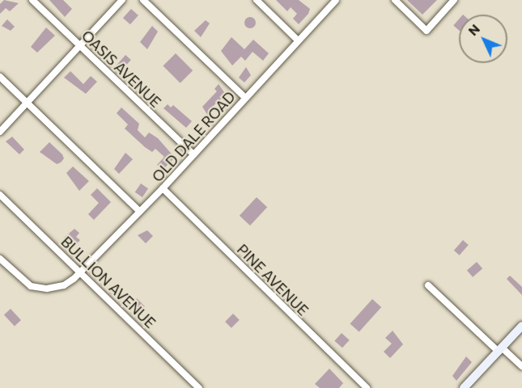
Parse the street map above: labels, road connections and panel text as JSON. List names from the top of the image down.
{
  "streets": {
    "street": [
      "OASIS AVENUE",
      "OLD DALE ROAD",
      "PINE AVENUE",
      "BULLION AVENUE"
    ]
  },
  "crossings": [
    ["OASIS AVENUE", "OLD DALE ROAD"],
    ["OLD DALE ROAD", "PINE AVENUE"],
    ["OLD DALE ROAD", "BULLION AVENUE"]
  ],
  "north": "top left"
}
